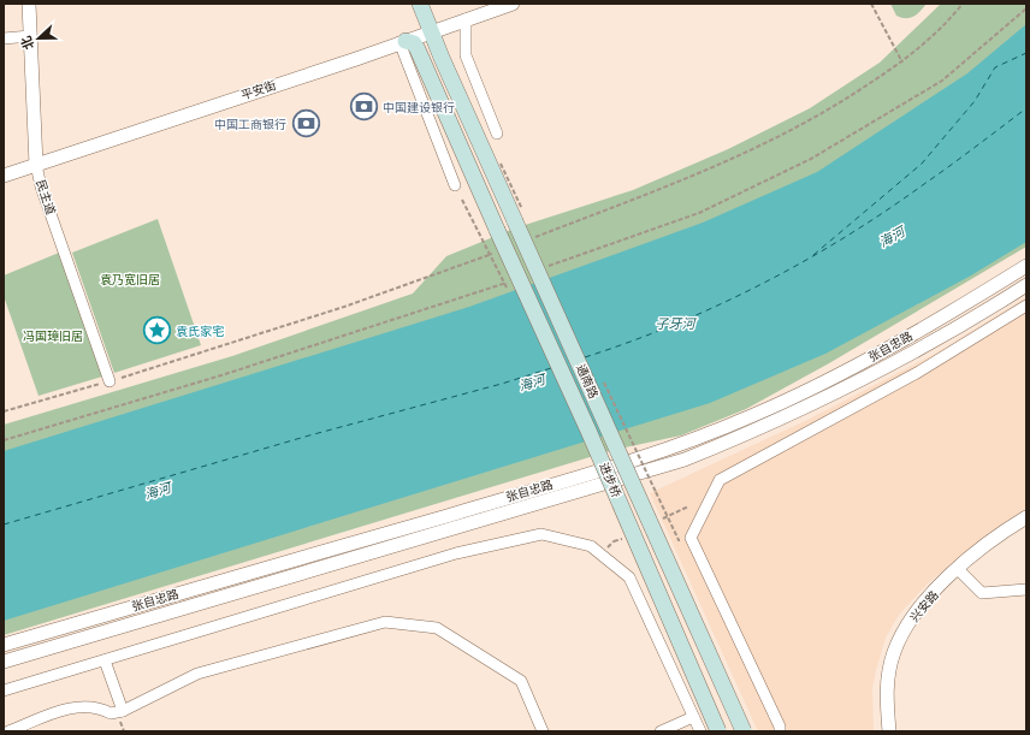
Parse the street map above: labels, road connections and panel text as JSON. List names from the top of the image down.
{
  "streets": {
    "main road": ["通南路", "进步桥"],
    "street": [
      "平安街",
      "民主道",
      "张自忠路",
      "兴安路"
    ]
  },
  "crossings": [
    ["平安街", "民主道"],
    ["平安街", "通南路"],
    ["平安街", "进步桥"]
  ],
  "water": ["海河", "子牙河"],
  "parks": ["袁乃宽旧居", "冯国璋旧居"],
  "places": {
    "bank": ["中国建设银行", "中国工商银行"],
    "place": ["袁氏家宅"]
  },
  "north": "left"
}
